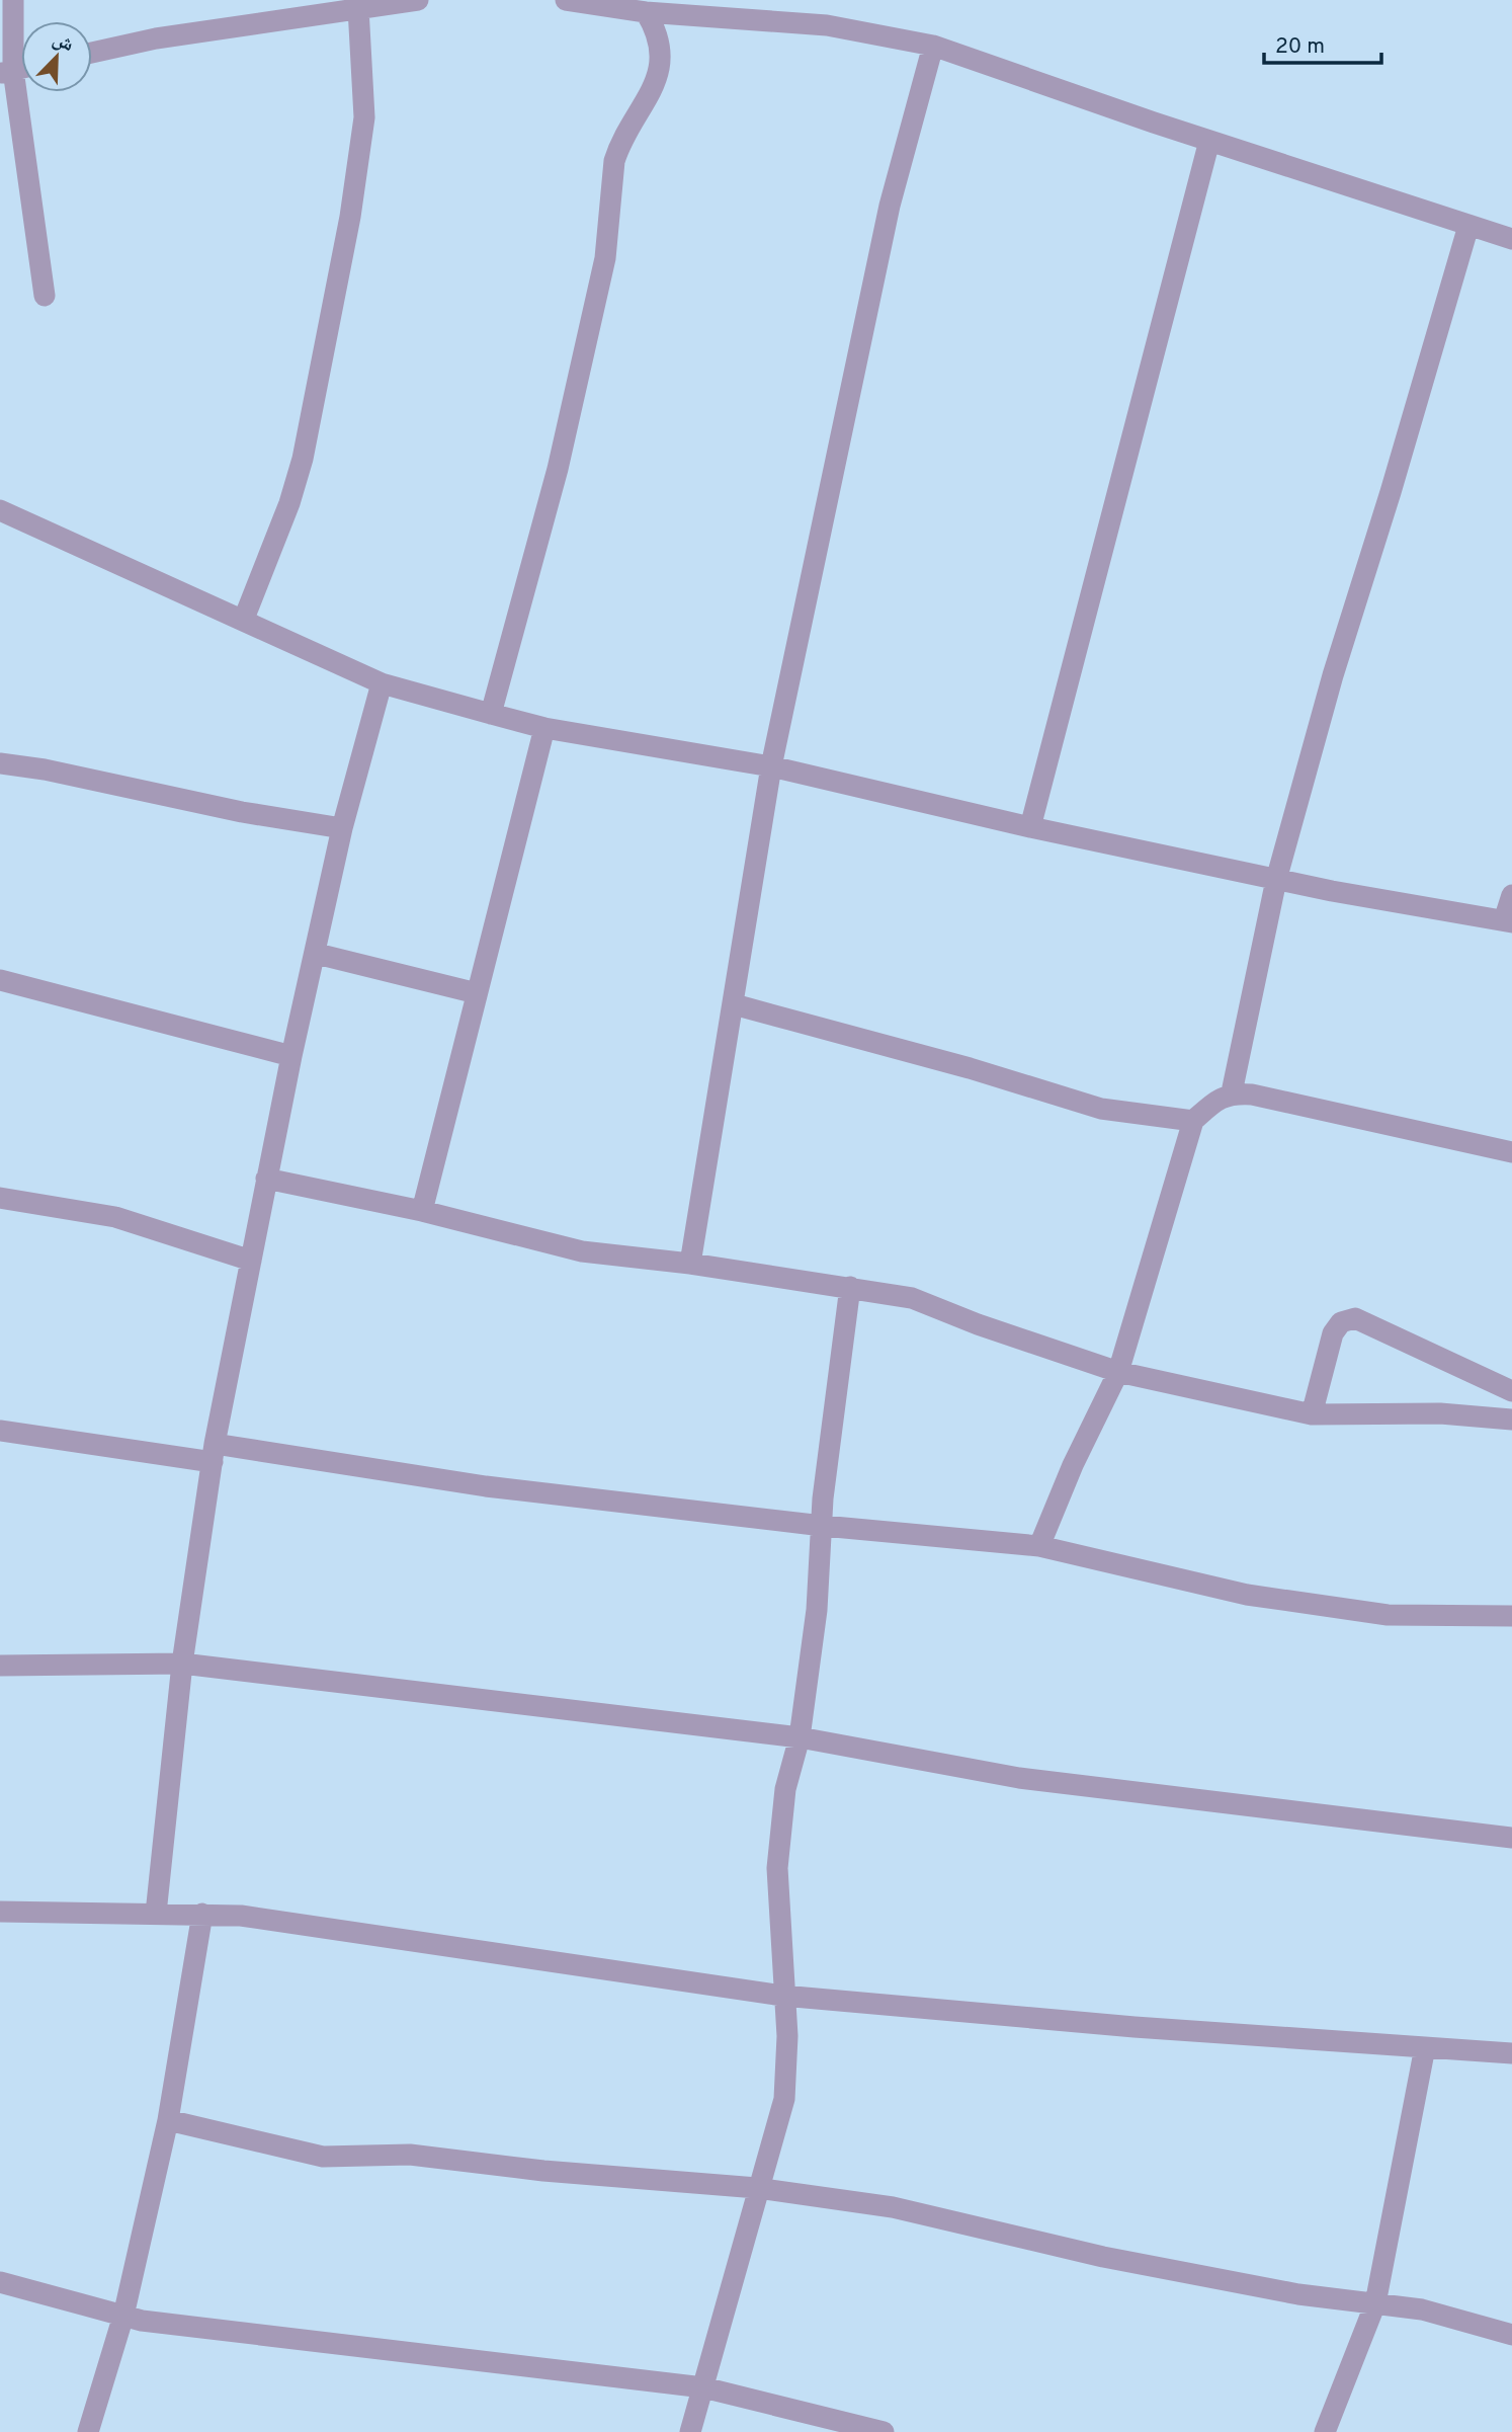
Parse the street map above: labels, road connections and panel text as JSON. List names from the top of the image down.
{
  "scale_bar": "20 m",
  "north": "top right"
}
